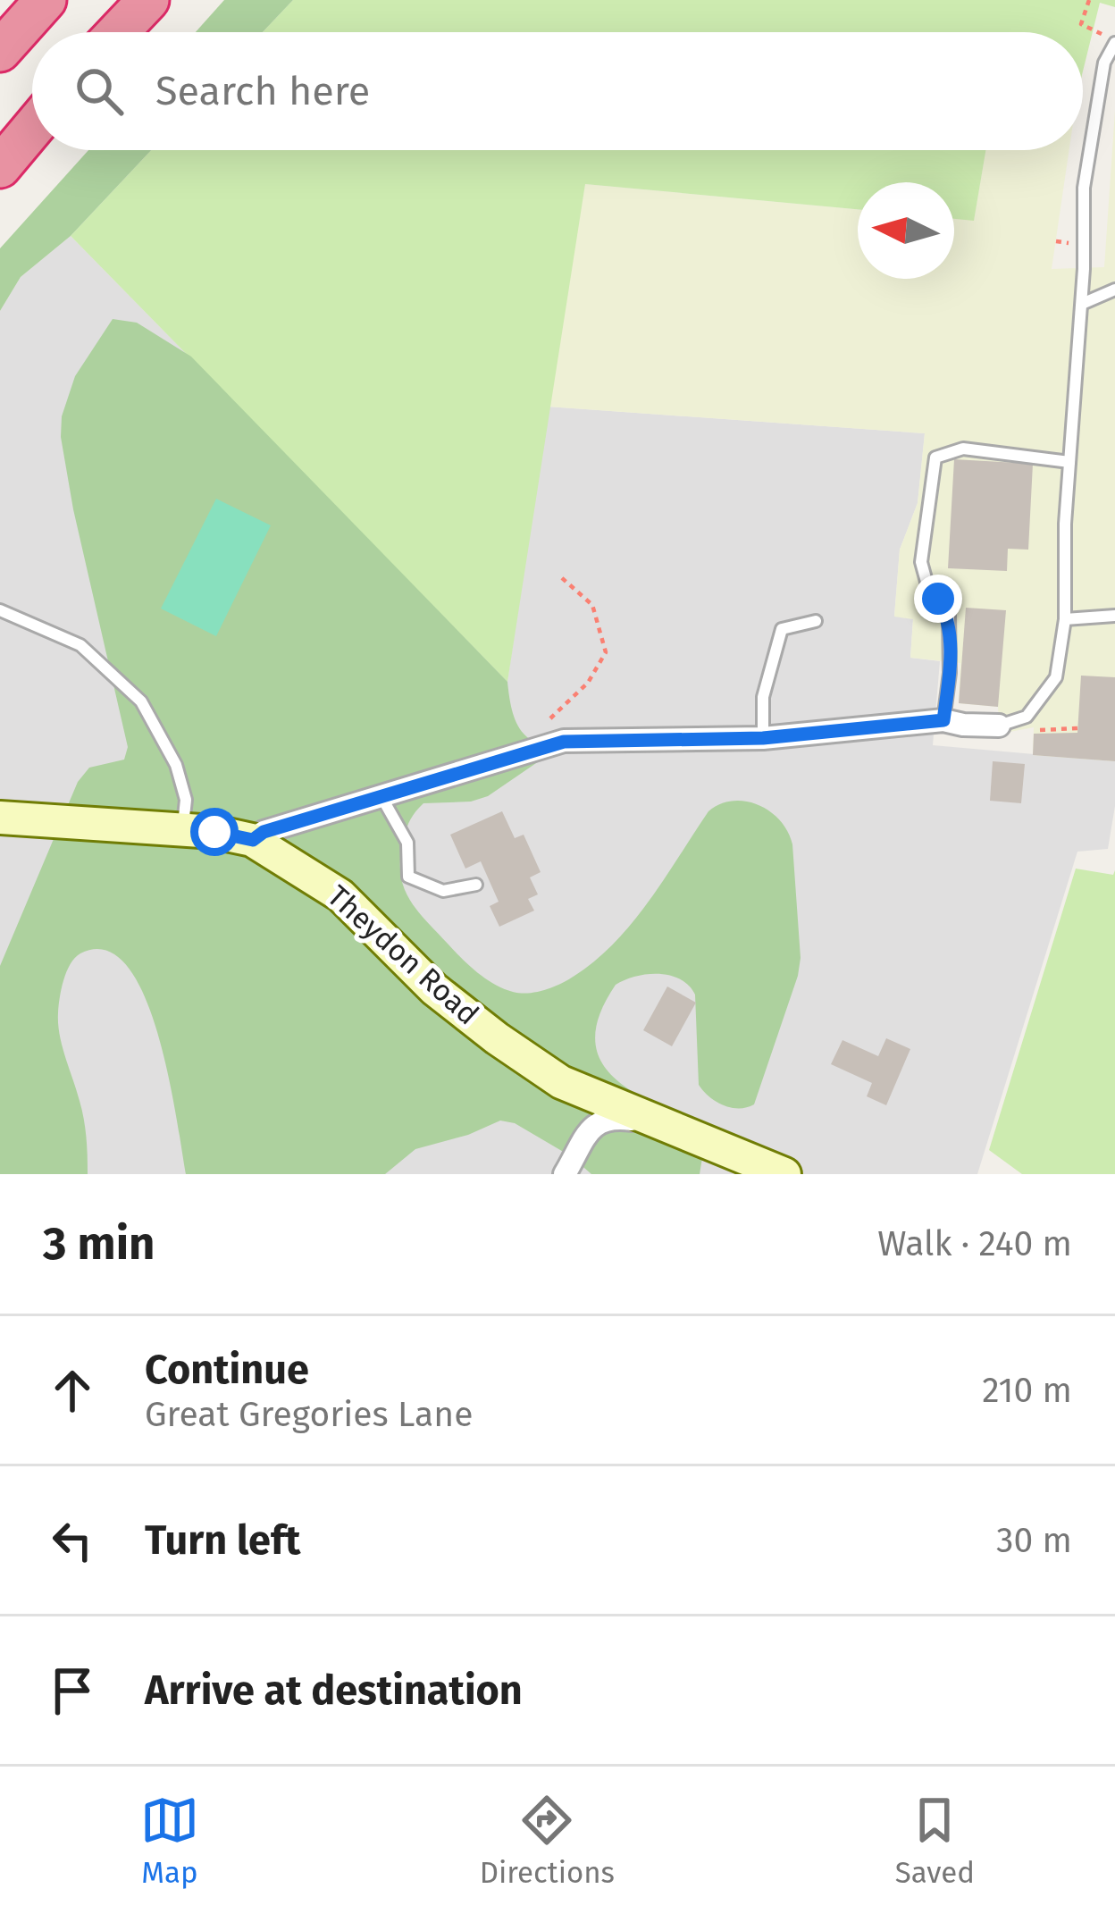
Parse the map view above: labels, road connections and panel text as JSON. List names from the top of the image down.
{
  "streets": {
    "street": ["Theydon Road"]
  },
  "north": "left",
  "page": {
    "search": "Search here",
    "heading": ["3 min", "Walk · 240 m"],
    "list": [
      ["Continue", "Great Gregories Lane", "210 m"],
      ["Turn left", "30 m"],
      "Arrive at destination"
    ],
    "nav": ["Map", "Directions", "Saved"]
  }
}
